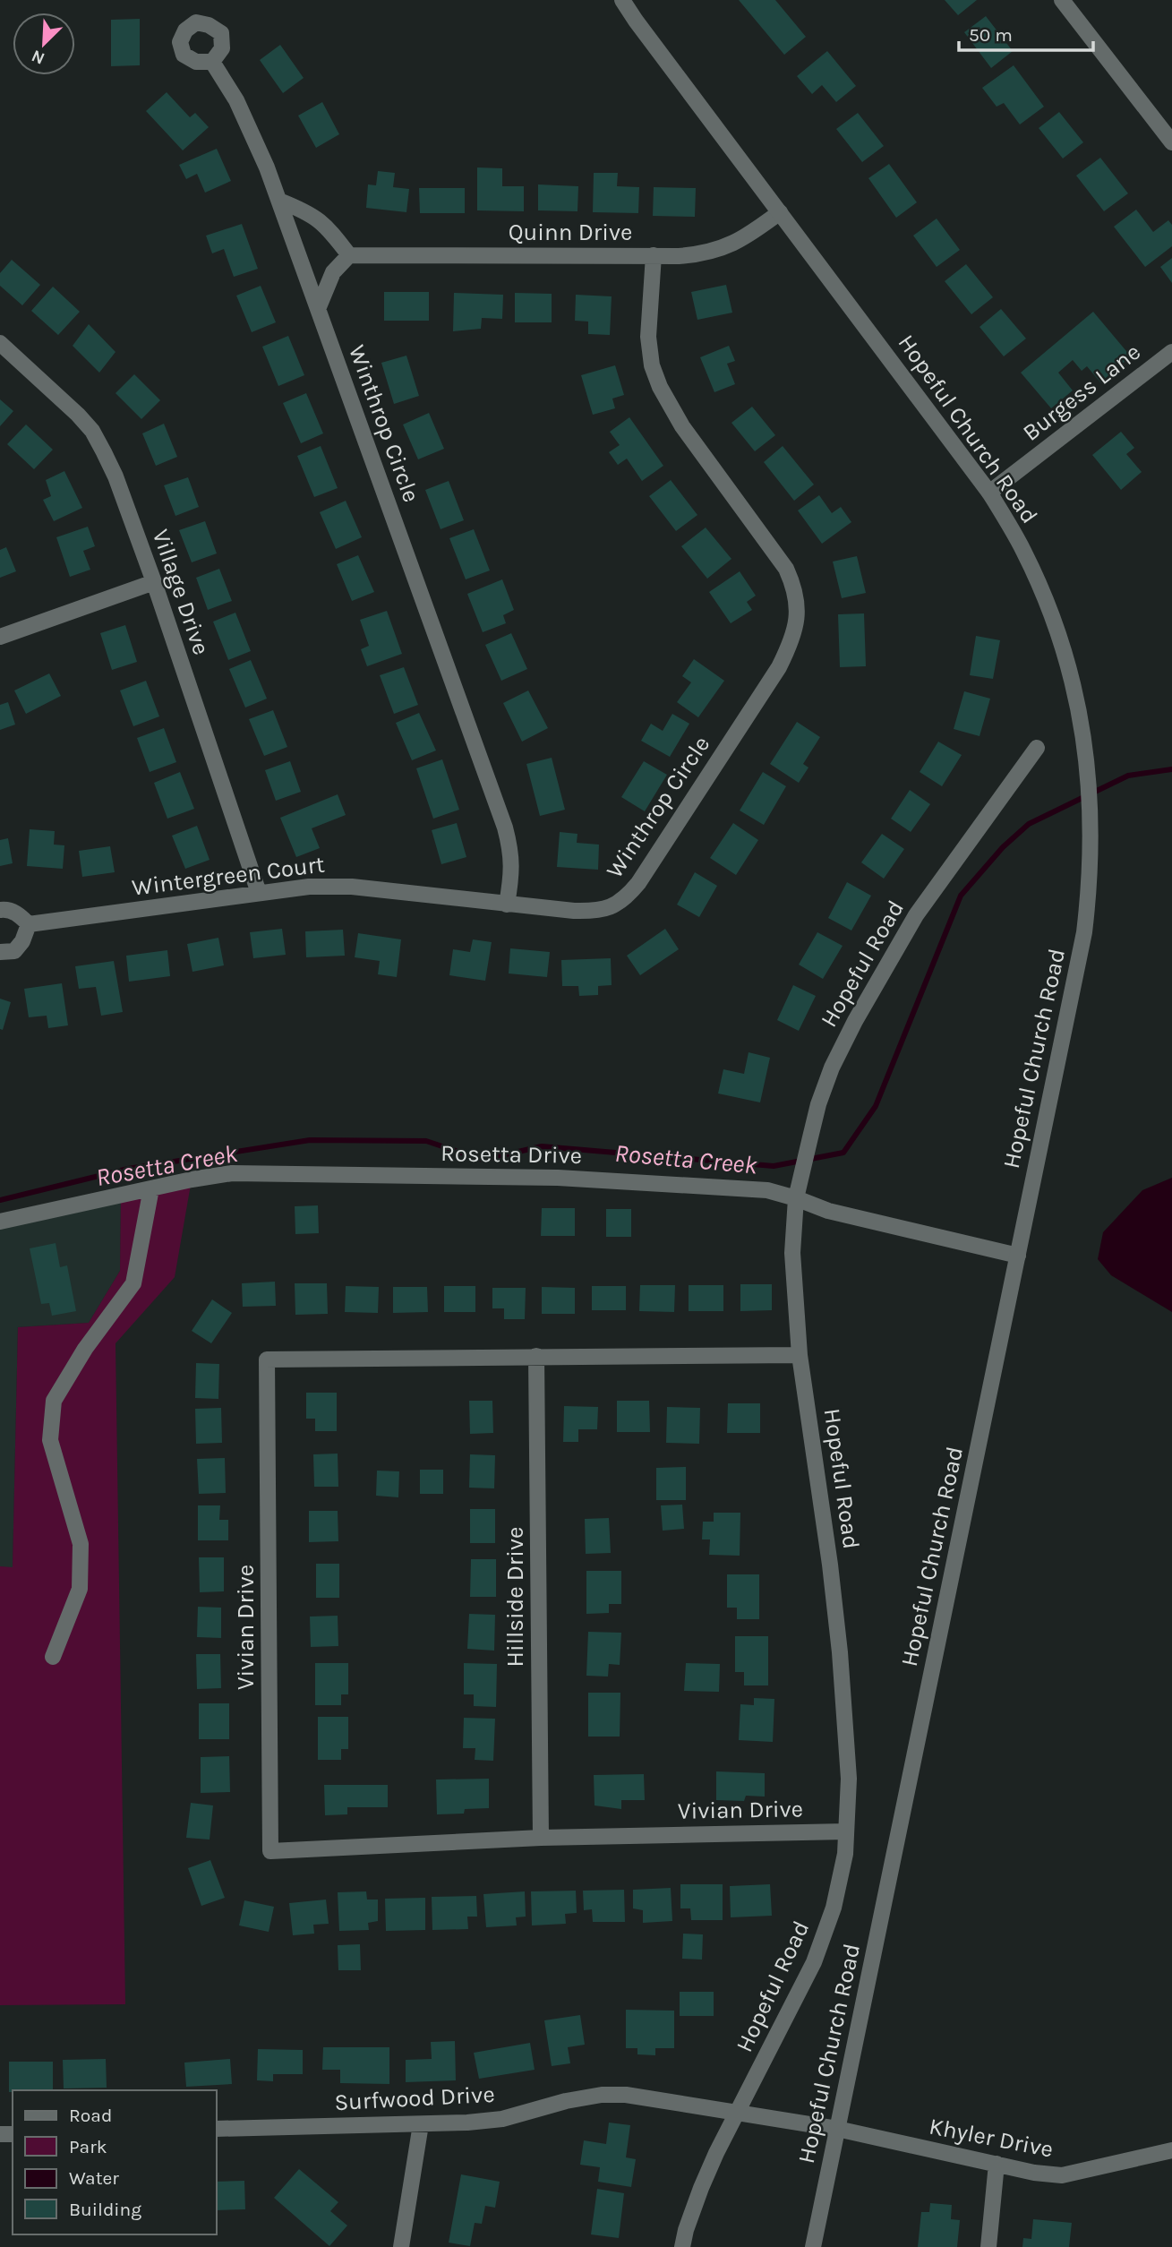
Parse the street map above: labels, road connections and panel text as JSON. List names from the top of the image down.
{
  "streets": {
    "street": [
      "Quinn Drive",
      "Burgess Lane",
      "Winthrop Circle",
      "Hopeful Church Road",
      "Village Drive",
      "Wintergreen Court",
      "Hopeful Road",
      "Rosetta Drive",
      "Hillside Drive",
      "Vivian Drive",
      "Surfwood Drive",
      "Khyler Drive"
    ]
  },
  "crossings": [
    ["Quinn Drive", "Winthrop Circle"],
    ["Quinn Drive", "Hopeful Church Road"],
    ["Burgess Lane", "Hopeful Church Road"],
    ["Winthrop Circle", "Wintergreen Court"],
    ["Hopeful Church Road", "Rosetta Drive"],
    ["Hopeful Church Road", "Surfwood Drive"],
    ["Hopeful Church Road", "Khyler Drive"],
    ["Village Drive", "Wintergreen Court"],
    ["Hopeful Road", "Rosetta Drive"],
    ["Hopeful Road", "Vivian Drive"],
    ["Hopeful Road", "Surfwood Drive"],
    ["Hillside Drive", "Vivian Drive"],
    ["Surfwood Drive", "Khyler Drive"]
  ],
  "water": ["Rosetta Creek"],
  "legend": [
    "Road",
    "Park",
    "Water",
    "Building"
  ],
  "scale_bar": "50 m",
  "north": "bottom left"
}
